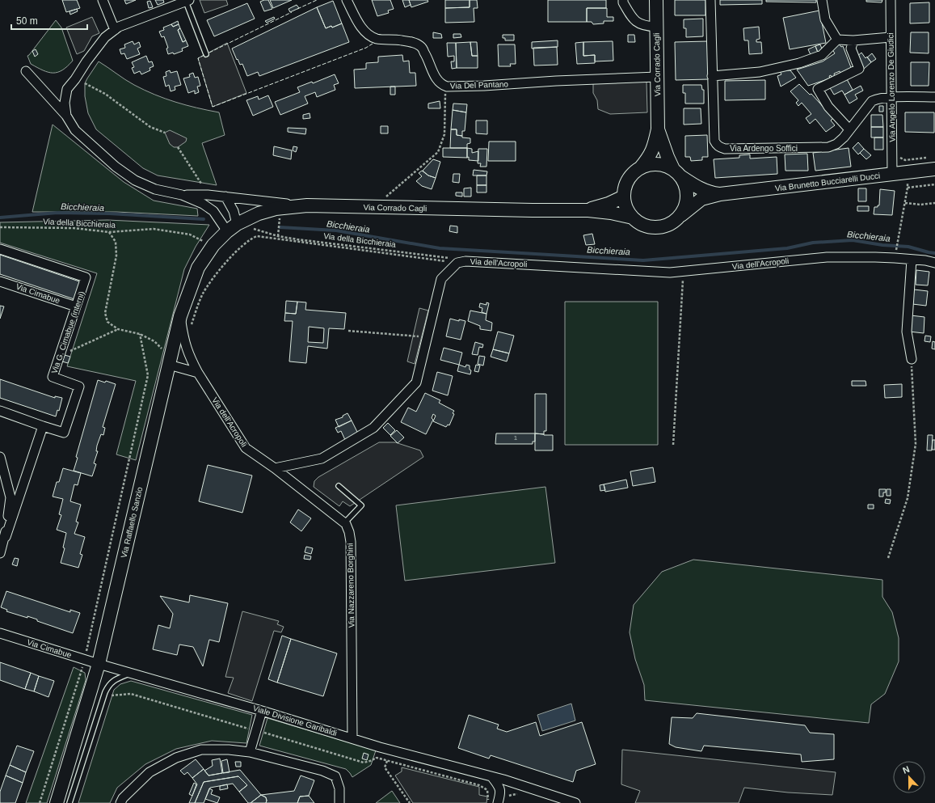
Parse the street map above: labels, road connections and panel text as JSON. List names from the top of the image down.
{
  "streets": {
    "main road": ["Via Corrado Cagli", "Via Brunetto Bucciarelli Ducci", "Via Raffaello Sanzio"],
    "street": [
      "Via Del Pantano",
      "Via Angelo Lorenzo De Giudici",
      "Via Ardengo Soffici",
      "Via dell'Acropoli",
      "Via Cimabue",
      "Via G. Cimabue (interni)",
      "Via Nazzareno Borghini",
      "Viale Divisione Garibaldi"
    ],
    "path": ["Via della Bicchieraia"]
  },
  "crossings": [
    ["Via Corrado Cagli", "Via Del Pantano"],
    ["Via Corrado Cagli", "Via Brunetto Bucciarelli Ducci"],
    ["Via Corrado Cagli", "Via della Bicchieraia"],
    ["Via Corrado Cagli", "Via Raffaello Sanzio"],
    ["Via Angelo Lorenzo De Giudici", "Via Ardengo Soffici"],
    ["Via Angelo Lorenzo De Giudici", "Via Brunetto Bucciarelli Ducci"],
    ["Via della Bicchieraia", "Via dell'Acropoli"],
    ["Via della Bicchieraia", "Via Raffaello Sanzio"],
    ["Via dell'Acropoli", "Via Raffaello Sanzio"],
    ["Via Cimabue", "Via G. Cimabue (interni)"],
    ["Via Cimabue", "Via Raffaello Sanzio"],
    ["Via Cimabue", "Viale Divisione Garibaldi"],
    ["Via Raffaello Sanzio", "Viale Divisione Garibaldi"],
    ["Via Nazzareno Borghini", "Viale Divisione Garibaldi"]
  ],
  "water": ["Bicchieraia"],
  "house_numbers": ["1"],
  "scale_bar": "50 m",
  "north": "top"
}
